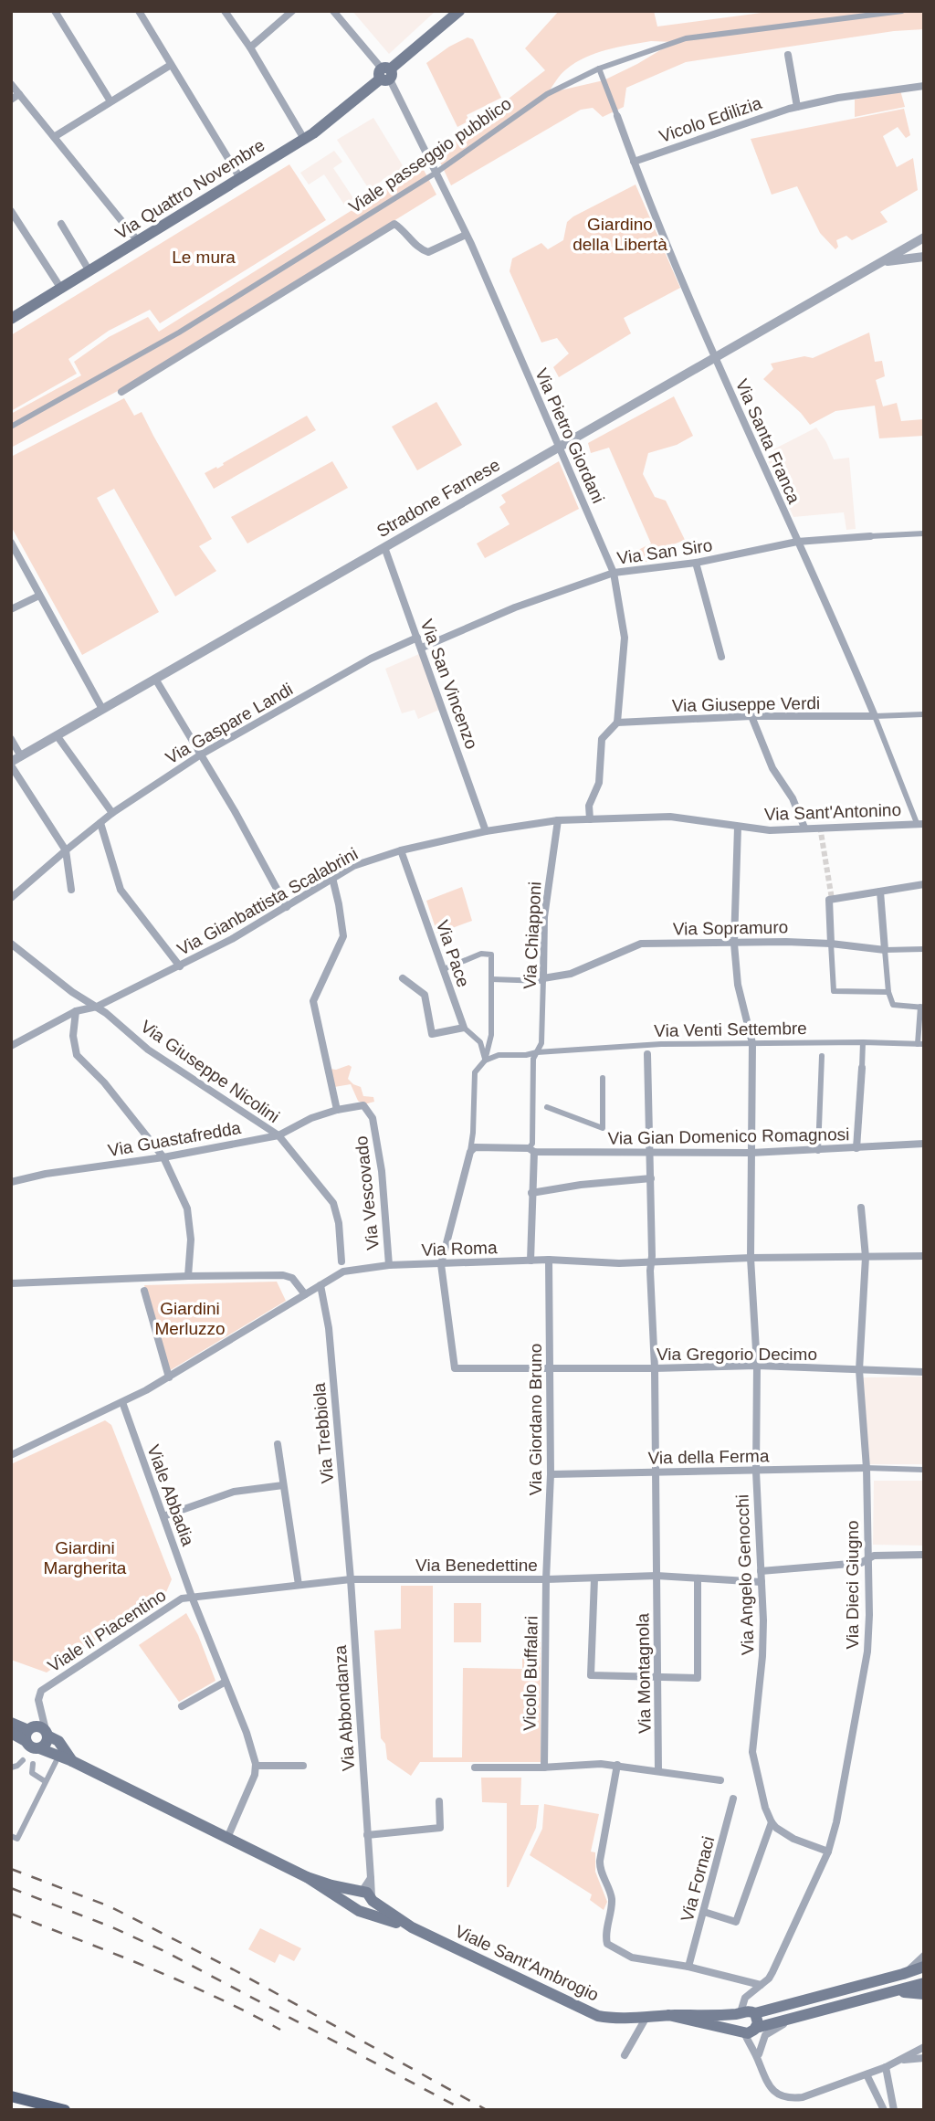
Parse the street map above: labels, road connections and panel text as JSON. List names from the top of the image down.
{
  "streets": {
    "main road": ["Via Quattro Novembre", "Viale Sant'Ambrogio"],
    "street": [
      "Vicolo Edilizia",
      "Viale passeggio pubblico",
      "Via Pietro Giordani",
      "Via Santa Franca",
      "Stradone Farnese",
      "Via San Siro",
      "Via San Vincenzo",
      "Via Giuseppe Verdi",
      "Via Gaspare Landi",
      "Via Sant'Antonino",
      "Via Gianbattista Scalabrini",
      "Via Sopramuro",
      "Via Chiapponi",
      "Via Pace",
      "Via Venti Settembre",
      "Via Giuseppe Nicolini",
      "Via Gian Domenico Romagnosi",
      "Via Guastafredda",
      "Via Vescovado",
      "Via Roma",
      "Via Gregorio Decimo",
      "Via Giordano Bruno",
      "Via Trebbiola",
      "Via della Ferma",
      "Viale Abbadia",
      "Via Benedettine",
      "Via Angelo Genocchi",
      "Via Dieci Giugno",
      "Viale il Piacentino",
      "Vicolo Buffalari",
      "Via Montagnola",
      "Via Abbondanza",
      "Via Fornaci"
    ]
  },
  "crossings": [
    ["Vicolo Edilizia", "Via Santa Franca"],
    ["Viale passeggio pubblico", "Via Pietro Giordani"],
    ["Viale passeggio pubblico", "Via Santa Franca"],
    ["Via Quattro Novembre", "Via Pietro Giordani"],
    ["Via Pietro Giordani", "Stradone Farnese"],
    ["Via Pietro Giordani", "Via San Siro"],
    ["Via Pietro Giordani", "Via Giuseppe Verdi"],
    ["Via Santa Franca", "Stradone Farnese"],
    ["Via Santa Franca", "Via San Siro"],
    ["Via Santa Franca", "Via Giuseppe Verdi"],
    ["Via Santa Franca", "Via Sant'Antonino"],
    ["Stradone Farnese", "Via San Vincenzo"],
    ["Via San Siro", "Via San Vincenzo"],
    ["Via San Vincenzo", "Via Gaspare Landi"],
    ["Via San Vincenzo", "Via Gianbattista Scalabrini"],
    ["Via Sant'Antonino", "Via Gianbattista Scalabrini"],
    ["Via Sant'Antonino", "Via Angelo Genocchi"],
    ["Via Gianbattista Scalabrini", "Via Chiapponi"],
    ["Via Gianbattista Scalabrini", "Via Pace"],
    ["Via Gianbattista Scalabrini", "Via Giuseppe Nicolini"],
    ["Via Sopramuro", "Via Chiapponi"],
    ["Via Sopramuro", "Via Angelo Genocchi"],
    ["Via Chiapponi", "Via Venti Settembre"],
    ["Via Chiapponi", "Via Gian Domenico Romagnosi"],
    ["Via Pace", "Via Venti Settembre"],
    ["Via Venti Settembre", "Via Angelo Genocchi"],
    ["Via Venti Settembre", "Via Montagnola"],
    ["Via Giuseppe Nicolini", "Via Guastafredda"],
    ["Via Gian Domenico Romagnosi", "Via Angelo Genocchi"],
    ["Via Gian Domenico Romagnosi", "Via Montagnola"],
    ["Via Guastafredda", "Via Vescovado"],
    ["Via Vescovado", "Via Roma"],
    ["Via Roma", "Via Gregorio Decimo"],
    ["Via Roma", "Via Giordano Bruno"],
    ["Via Roma", "Via Trebbiola"],
    ["Via Roma", "Viale Abbadia"],
    ["Via Roma", "Via Angelo Genocchi"],
    ["Via Roma", "Via Dieci Giugno"],
    ["Via Roma", "Via Montagnola"],
    ["Via Gregorio Decimo", "Via Giordano Bruno"],
    ["Via Gregorio Decimo", "Via Angelo Genocchi"],
    ["Via Gregorio Decimo", "Via Dieci Giugno"],
    ["Via Gregorio Decimo", "Via Montagnola"],
    ["Via Giordano Bruno", "Via della Ferma"],
    ["Via Giordano Bruno", "Via Benedettine"],
    ["Via Giordano Bruno", "Vicolo Buffalari"],
    ["Via Trebbiola", "Via Benedettine"],
    ["Via Trebbiola", "Via Abbondanza"],
    ["Via della Ferma", "Via Angelo Genocchi"],
    ["Via della Ferma", "Via Dieci Giugno"],
    ["Via della Ferma", "Via Montagnola"],
    ["Viale Abbadia", "Via Benedettine"],
    ["Viale Abbadia", "Viale il Piacentino"],
    ["Via Benedettine", "Via Angelo Genocchi"],
    ["Via Benedettine", "Viale il Piacentino"],
    ["Via Benedettine", "Vicolo Buffalari"],
    ["Via Benedettine", "Via Montagnola"],
    ["Via Benedettine", "Via Abbondanza"],
    ["Via Dieci Giugno", "Viale Sant'Ambrogio"],
    ["Viale il Piacentino", "Viale Sant'Ambrogio"],
    ["Via Abbondanza", "Viale Sant'Ambrogio"]
  ],
  "parks": [
    "Giardino della Libertà",
    "Le mura",
    "Giardini Merluzzo",
    "Giardini Margherita"
  ]
}
